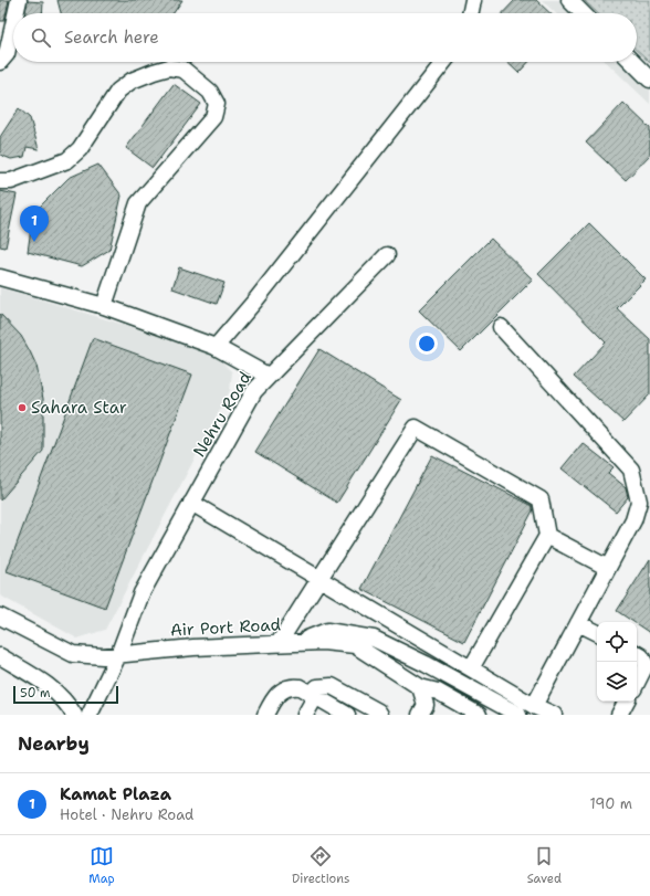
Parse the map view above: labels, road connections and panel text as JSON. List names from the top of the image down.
{
  "streets": {
    "street": ["Nehru Road", "Air Port Road"]
  },
  "crossings": [
    ["Nehru Road", "Air Port Road"]
  ],
  "places": ["Sahara Star"],
  "scale_bar": "50 m",
  "page": {
    "search": "Search here",
    "pins": "1",
    "scale": "50 m",
    "heading": "Nearby",
    "list": [
      {
        "mark": "1",
        "name": "Kamat Plaza",
        "note": "Hotel · Nehru Road",
        "value": "190 m"
      }
    ],
    "nav": ["Map", "Directions", "Saved"]
  }
}
